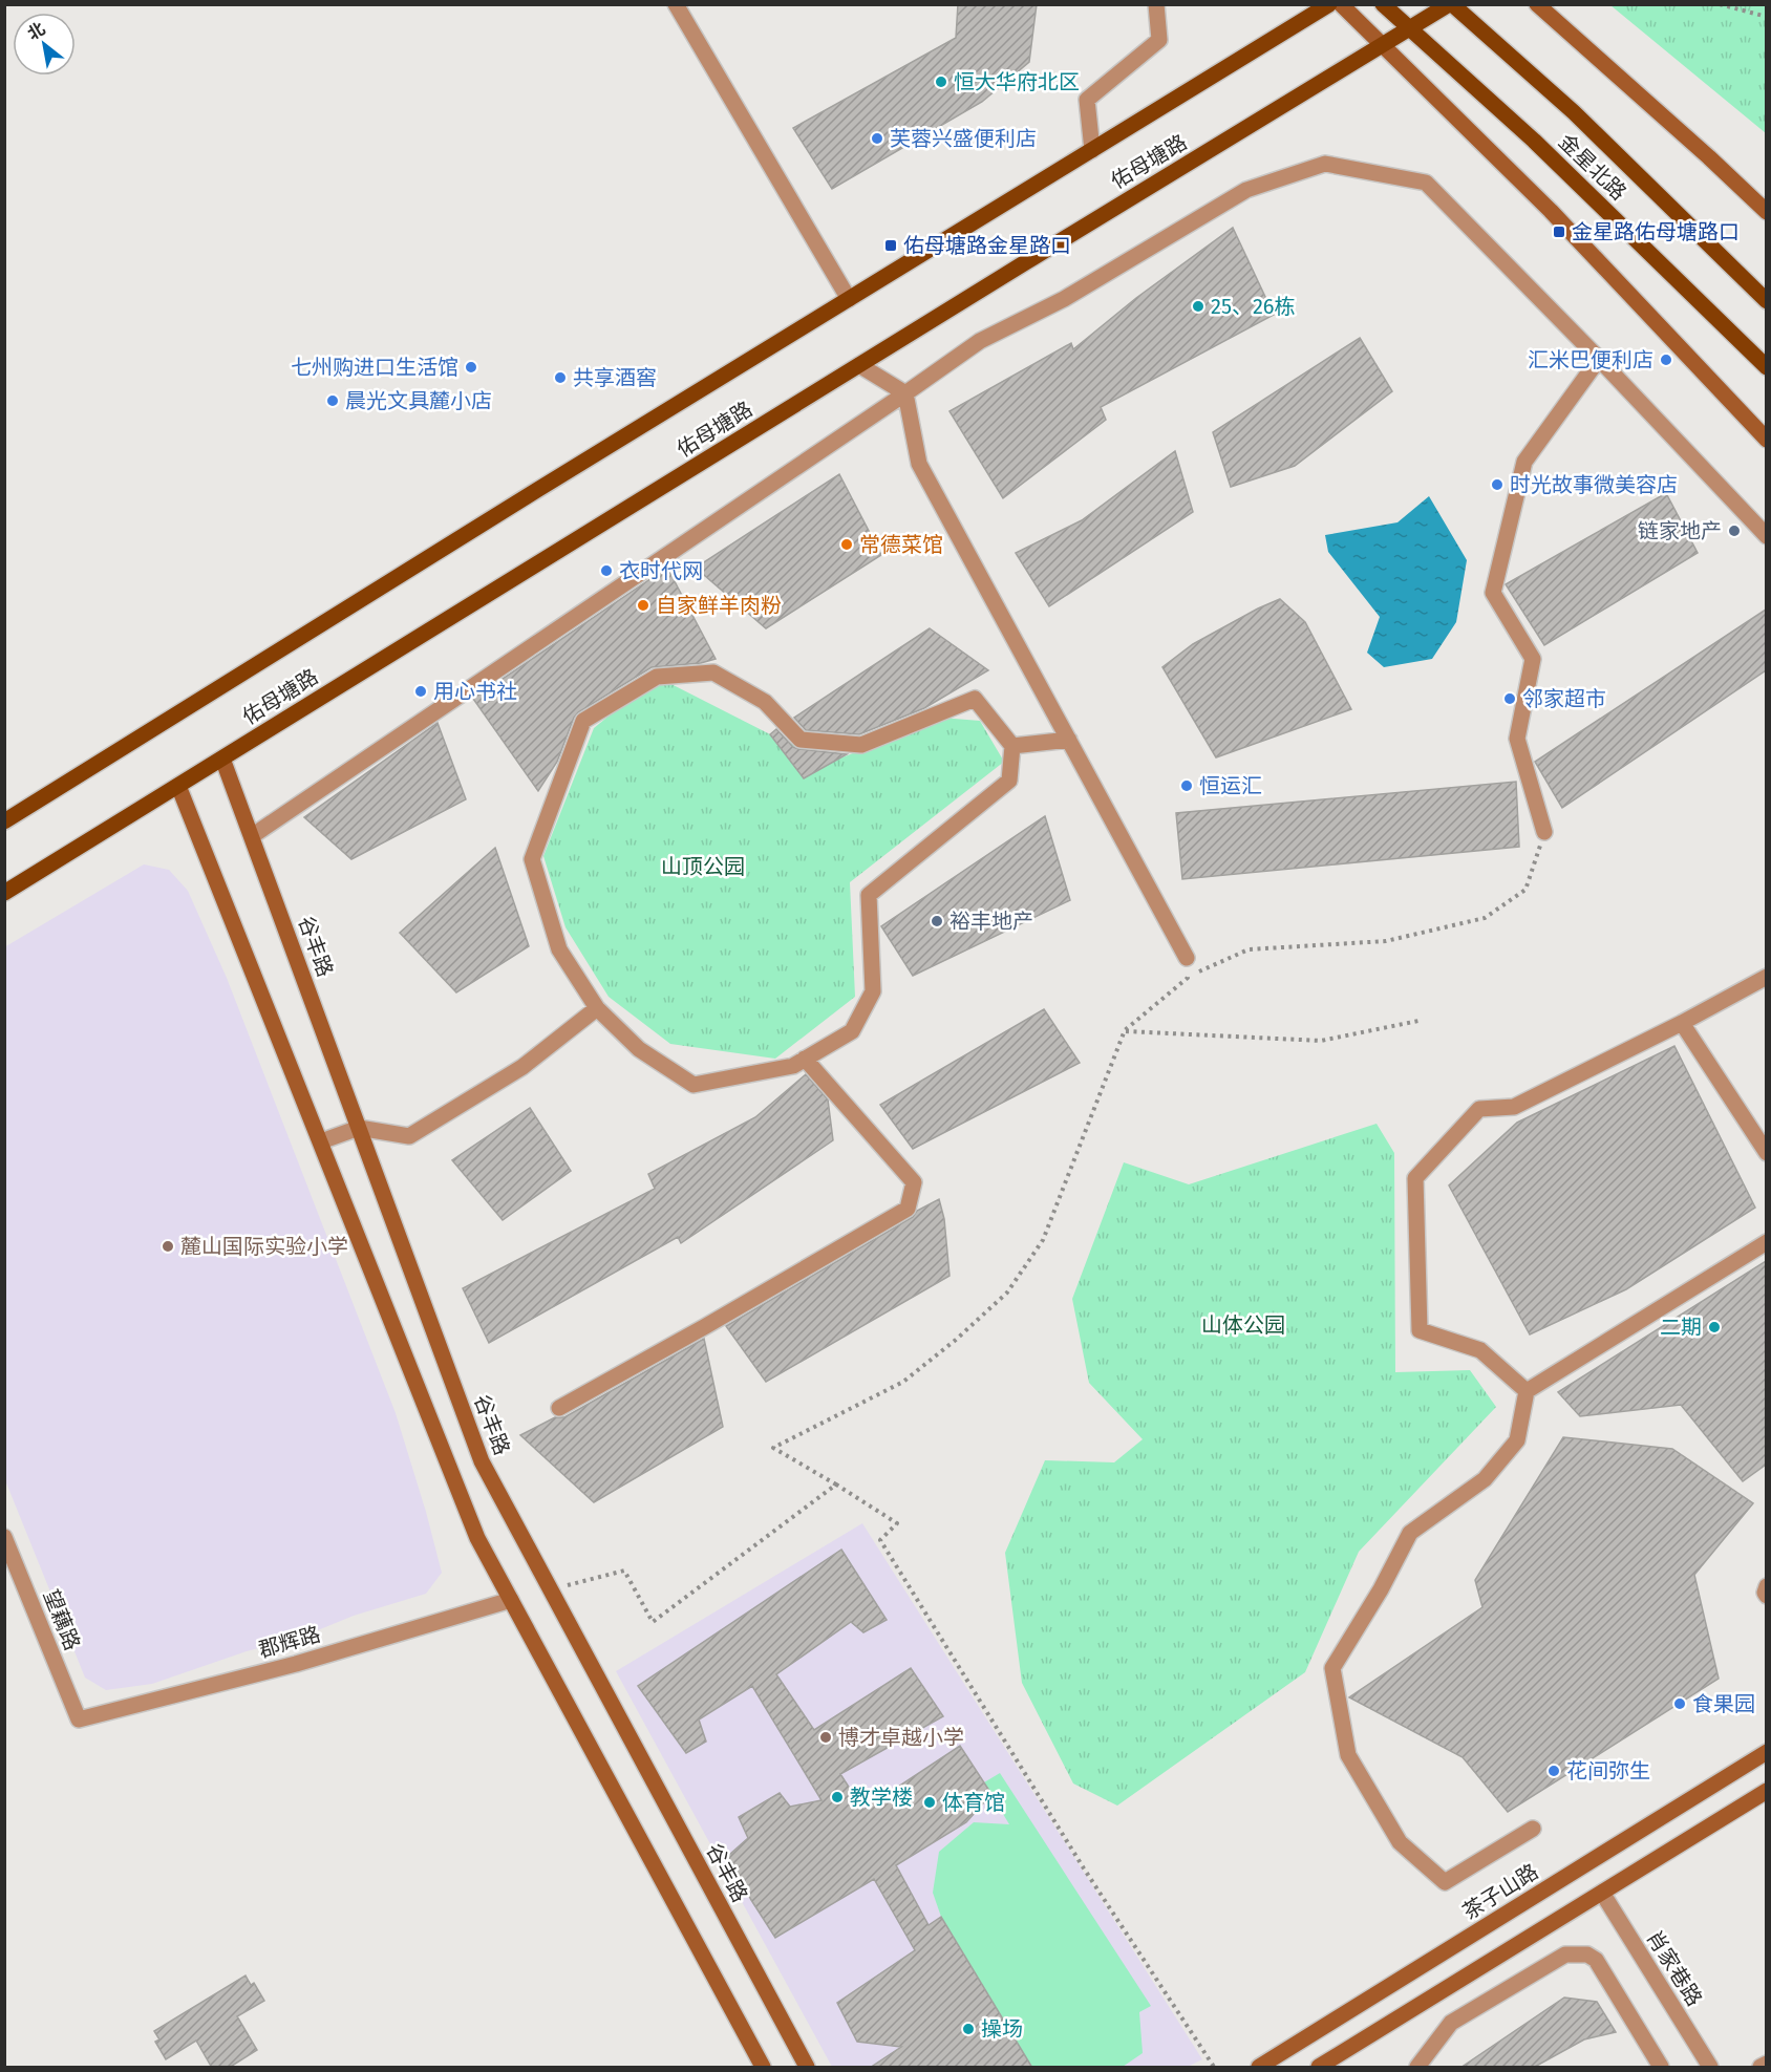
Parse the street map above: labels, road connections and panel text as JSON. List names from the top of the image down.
{
  "streets": {
    "main road": ["佑母塘路", "金星北路"],
    "street": [
      "谷丰路",
      "望藕路",
      "郡辉路",
      "茶子山路",
      "肖家巷路"
    ]
  },
  "crossings": [
    ["佑母塘路", "金星北路"],
    ["佑母塘路", "谷丰路"],
    ["望藕路", "郡辉路"]
  ],
  "parks": ["山顶公园", "山体公园"],
  "places": {
    "other": [
      "恒大华府北区",
      "芙蓉兴盛便利店",
      "25、26栋",
      "汇米巴便利店",
      "七州购进口生活馆",
      "共享酒窖",
      "晨光文具麓小店",
      "时光故事微美容店",
      "链家地产",
      "常德菜馆",
      "衣时代网",
      "自家鲜羊肉粉",
      "用心书社",
      "邻家超市",
      "恒运汇",
      "裕丰地产",
      "麓山国际实验小学",
      "二期",
      "食果园",
      "博才卓越小学",
      "花间弥生",
      "教学楼",
      "体育馆",
      "操场"
    ],
    "transit": ["金星路佑母塘路口", "佑母塘路金星路口"]
  },
  "north": "top left"
}
